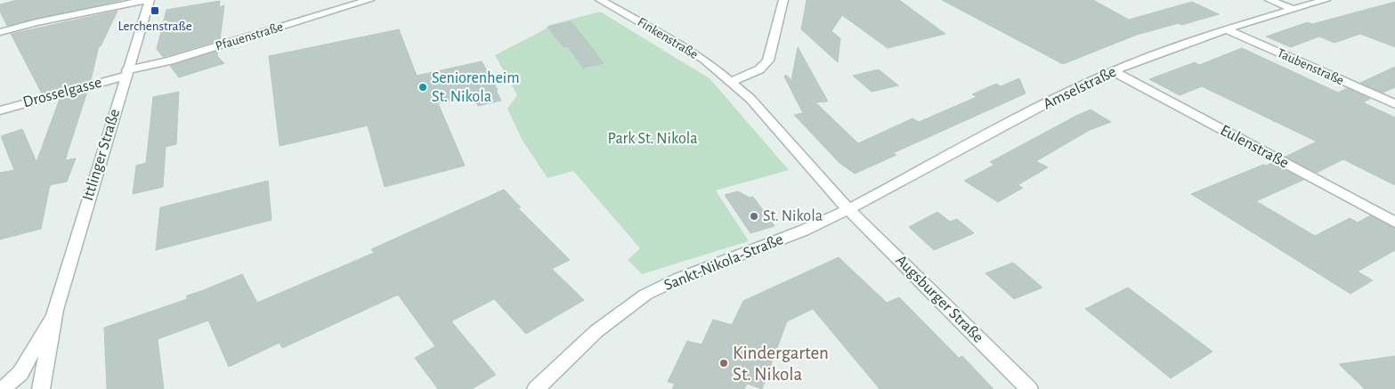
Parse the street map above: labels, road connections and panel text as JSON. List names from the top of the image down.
{
  "streets": {
    "street": [
      "Pfauenstraße",
      "Finkenstraße",
      "Taubenstraße",
      "Amselstraße",
      "Drosselgasse",
      "Eulenstraße",
      "Ittlinger Straße",
      "Sankt-Nikola-Straße",
      "Augsburger Straße"
    ]
  },
  "crossings": [
    ["Pfauenstraße", "Drosselgasse"],
    ["Pfauenstraße", "Ittlinger Straße"],
    ["Taubenstraße", "Amselstraße"],
    ["Amselstraße", "Eulenstraße"],
    ["Amselstraße", "Sankt-Nikola-Straße"],
    ["Amselstraße", "Augsburger Straße"],
    ["Drosselgasse", "Ittlinger Straße"],
    ["Sankt-Nikola-Straße", "Augsburger Straße"]
  ],
  "parks": ["Park St. Nikola"],
  "places": {
    "transit": ["Lerchenstraße"],
    "other": ["Seniorenheim St. Nikola", "St. Nikola", "Kindergarten St. Nikola"]
  }
}
